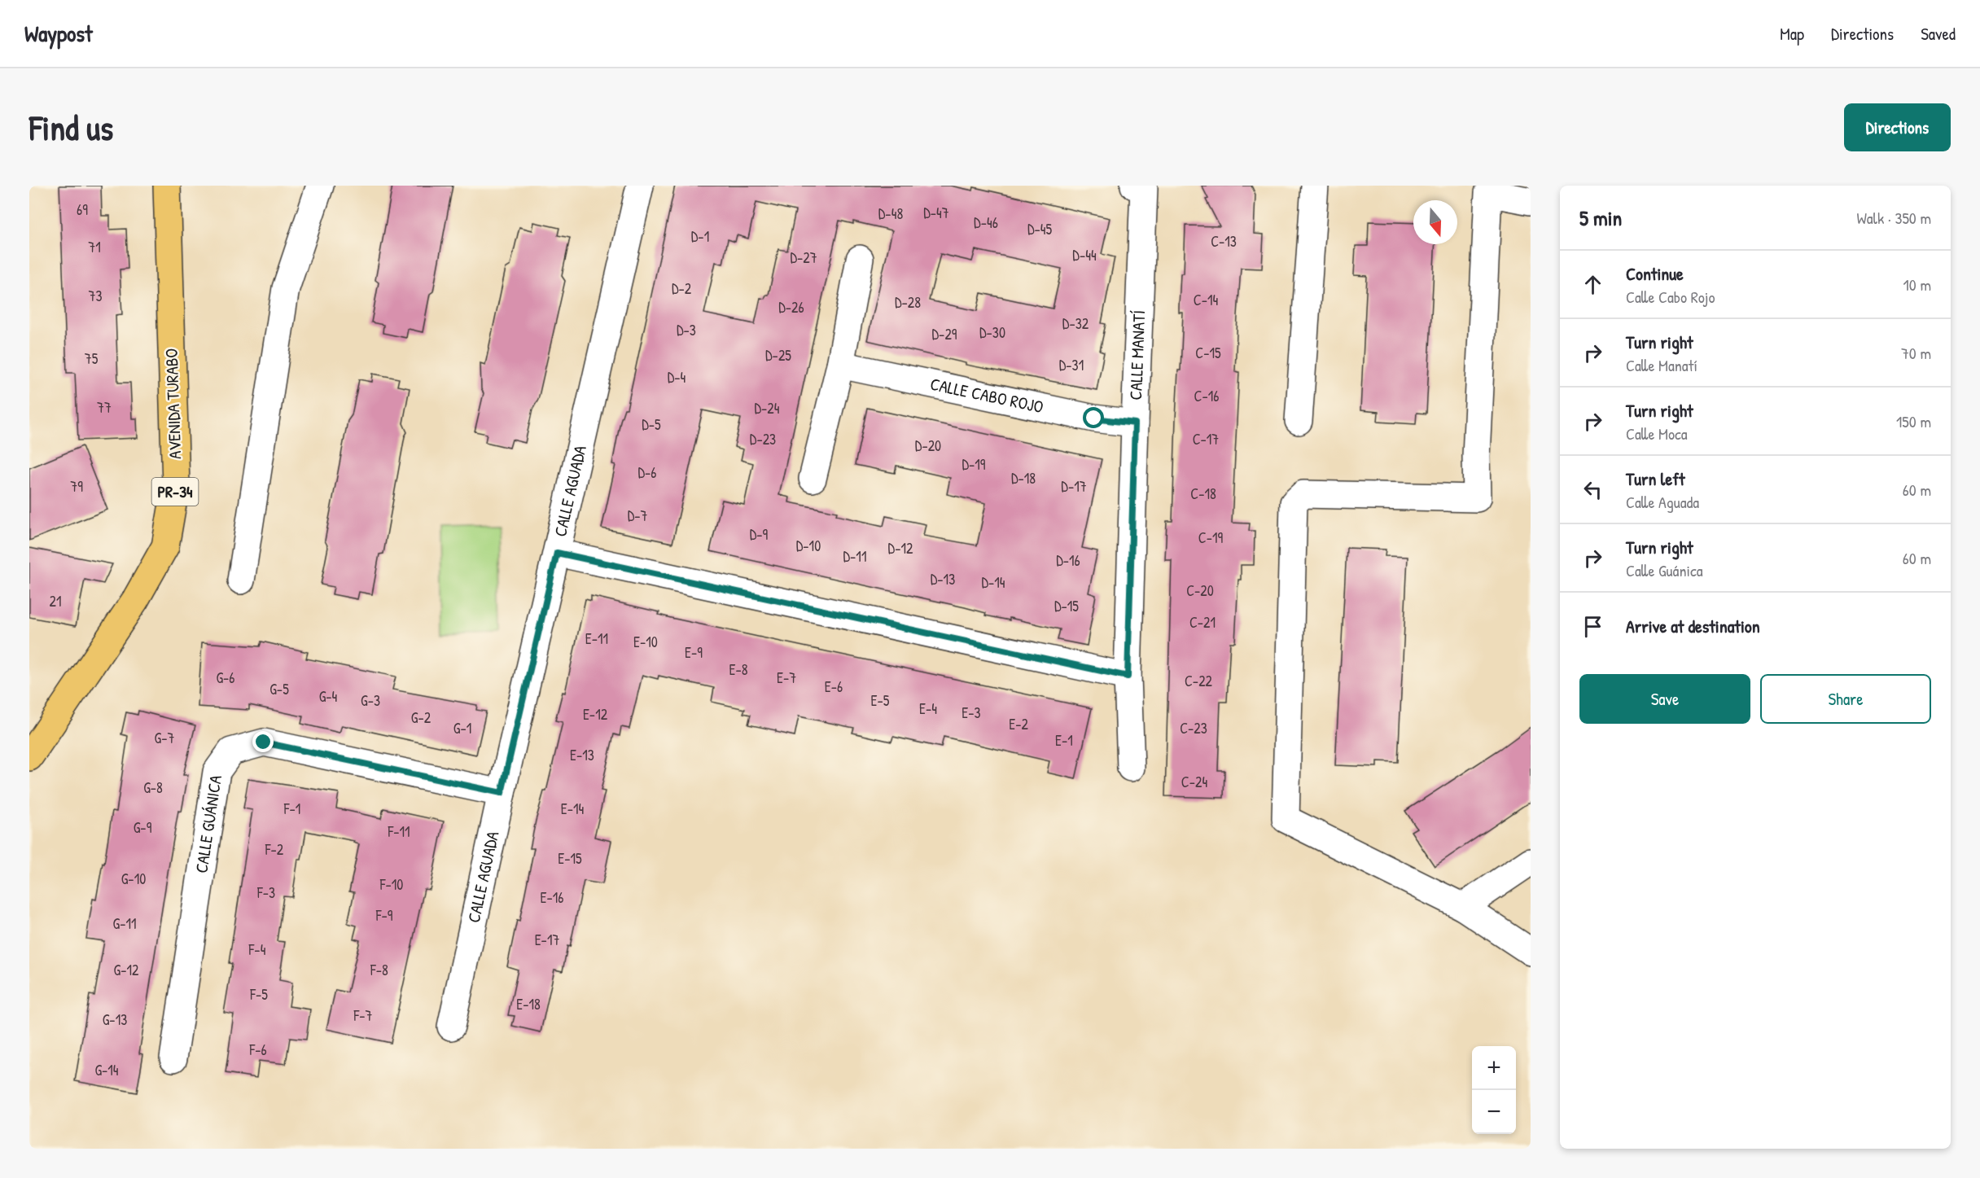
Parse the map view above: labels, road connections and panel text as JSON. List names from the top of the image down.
{
  "streets": {
    "main road": ["AVENIDA TURABO", "PR-34"],
    "street": [
      "CALLE MANATÍ",
      "CALLE CABO ROJO",
      "CALLE AGUADA",
      "CALLE GUÁNICA"
    ]
  },
  "crossings": [
    ["CALLE MANATÍ", "CALLE CABO ROJO"],
    ["CALLE AGUADA", "CALLE GUÁNICA"]
  ],
  "house_numbers": [
    "69",
    "D-47",
    "D-48",
    "D-46",
    "D-45",
    "D-1",
    "C-13",
    "71",
    "D-44",
    "D-27",
    "D-2",
    "73",
    "C-14",
    "D-28",
    "D-26",
    "D-32",
    "D-3",
    "D-30",
    "D-29",
    "C-15",
    "D-25",
    "75",
    "D-31",
    "D-4",
    "C-16",
    "77",
    "D-24",
    "D-5",
    "D-23",
    "C-17",
    "D-20",
    "D-19",
    "D-6",
    "D-18",
    "79",
    "D-17",
    "C-18",
    "D-7",
    "D-9",
    "C-19",
    "D-10",
    "D-12",
    "D-11",
    "D-16",
    "D-13",
    "D-14",
    "C-20",
    "21",
    "D-15",
    "C-21",
    "E-11",
    "E-10",
    "E-9",
    "E-8",
    "G-6",
    "E-7",
    "C-22",
    "E-6",
    "G-5",
    "G-4",
    "G-3",
    "E-5",
    "E-4",
    "E-3",
    "E-12",
    "G-2",
    "E-2",
    "G-1",
    "C-23",
    "G-7",
    "E-1",
    "E-13",
    "C-24",
    "G-8",
    "F-1",
    "E-14",
    "G-9",
    "F-11",
    "F-2",
    "E-15",
    "G-10",
    "F-10",
    "F-3",
    "E-16",
    "F-9",
    "G-11",
    "E-17",
    "F-4",
    "G-12",
    "F-8",
    "F-5",
    "E-18",
    "F-7",
    "G-13",
    "F-6",
    "G-14"
  ],
  "north": "bottom",
  "page": {
    "header": "Waypost",
    "nav": ["Map", "Directions", "Saved"],
    "buttons": [
      "Directions",
      ["Save", "Share"]
    ],
    "title": "Find us",
    "heading": ["5 min", "Walk · 350 m"],
    "list": [
      ["Continue", "Calle Cabo Rojo", "10 m"],
      ["Turn right", "Calle Manatí", "70 m"],
      ["Turn right", "Calle Moca", "150 m"],
      ["Turn left", "Calle Aguada", "60 m"],
      ["Turn right", "Calle Guánica", "60 m"],
      "Arrive at destination"
    ],
    "map_buttons": ["+", "−"]
  }
}
